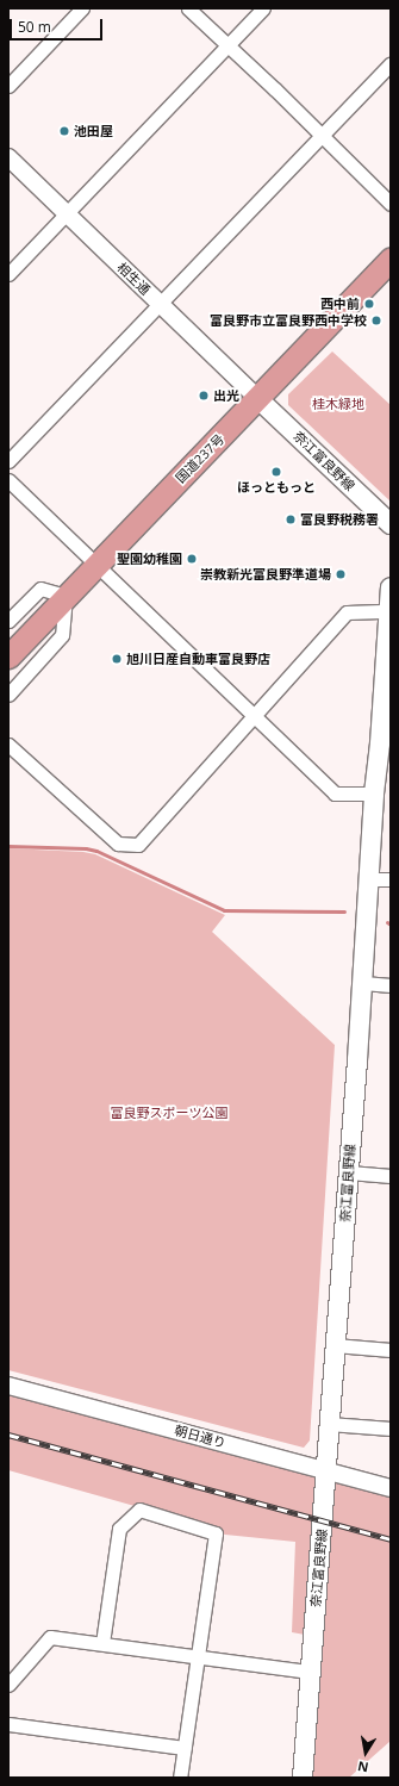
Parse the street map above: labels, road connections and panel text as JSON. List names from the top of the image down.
{
  "streets": {
    "highway": ["国道237号"],
    "main road": ["奈江富良野線"],
    "street": ["相生通", "朝日通り"]
  },
  "crossings": [
    ["相生通", "国道237号"],
    ["相生通", "奈江富良野線"],
    ["国道237号", "奈江富良野線"],
    ["奈江富良野線", "朝日通り"]
  ],
  "parks": ["桂木緑地", "富良野スポーツ公園"],
  "places": [
    "池田屋",
    "西中前",
    "富良野市立富良野西中学校",
    "出光",
    "ほっともっと",
    "富良野税務署",
    "聖園幼稚園",
    "崇教新光富良野準道場",
    "旭川日産自動車富良野店"
  ],
  "scale_bar": "50 m",
  "north": "bottom"
}
